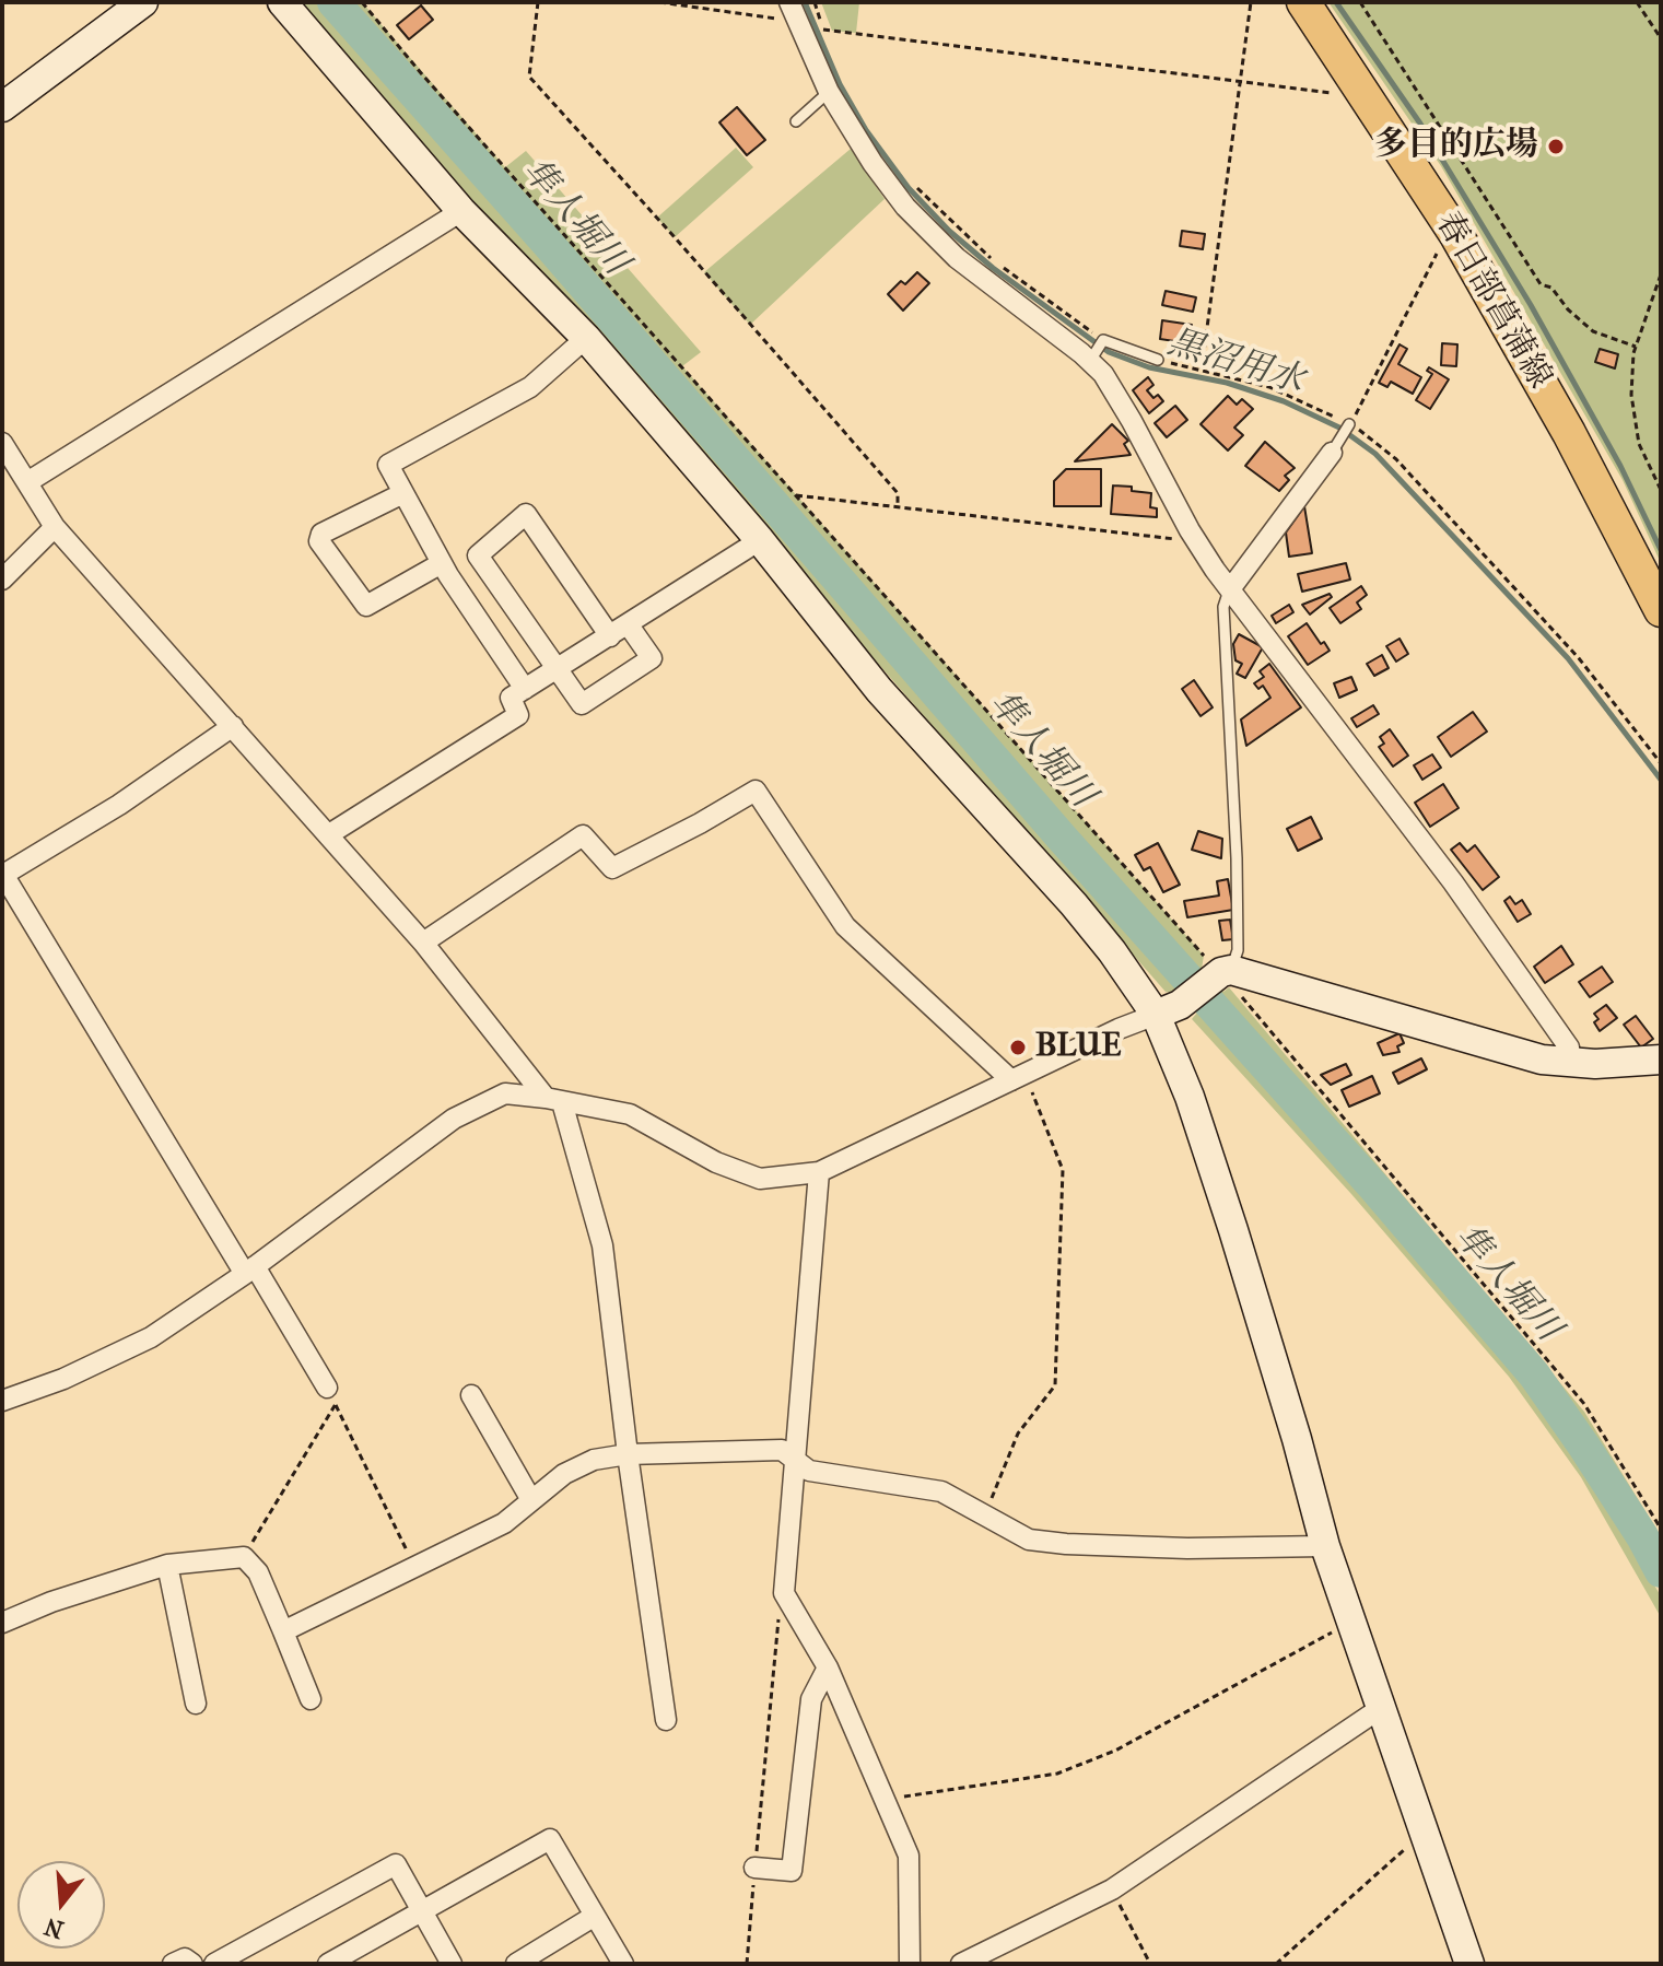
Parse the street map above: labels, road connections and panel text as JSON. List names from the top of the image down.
{
  "streets": {
    "main road": ["春日部菖蒲線"]
  },
  "water": ["隼人堀川", "黒沼用水"],
  "places": ["多目的広場", "BLUE"],
  "north": "bottom"
}
